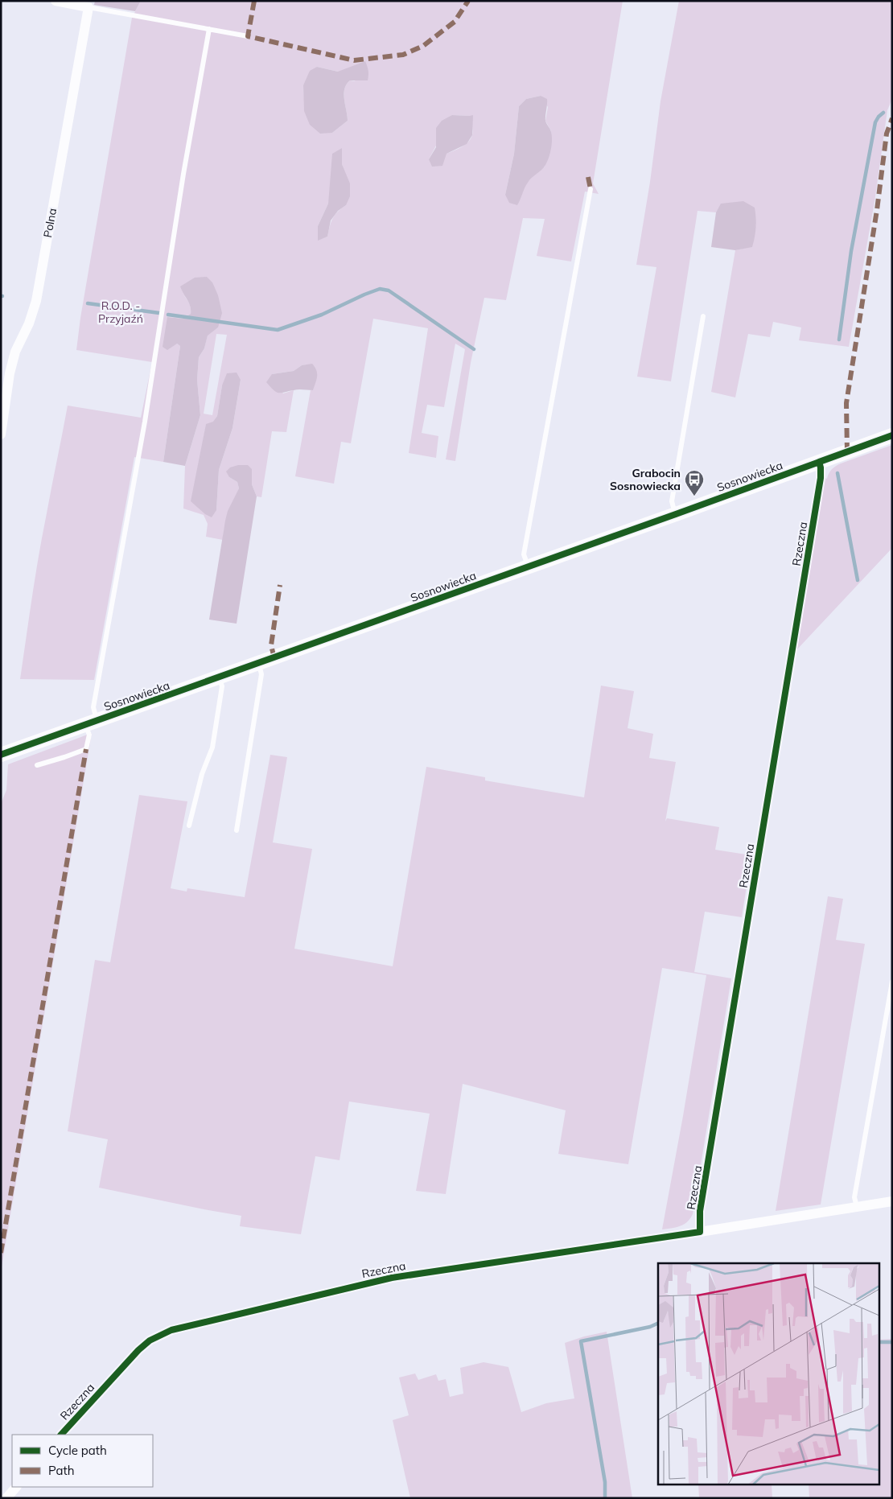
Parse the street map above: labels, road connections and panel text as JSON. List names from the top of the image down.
{
  "streets": {
    "street": ["Polna", "Sosnowiecka", "Rzeczna"]
  },
  "crossings": [
    ["Sosnowiecka", "Rzeczna"]
  ],
  "parks": ["R.O.D. - Przyjaźń"],
  "places": {
    "bus stop": ["Grabocin Sosnowiecka"]
  },
  "legend": ["Cycle path", "Path"]
}
